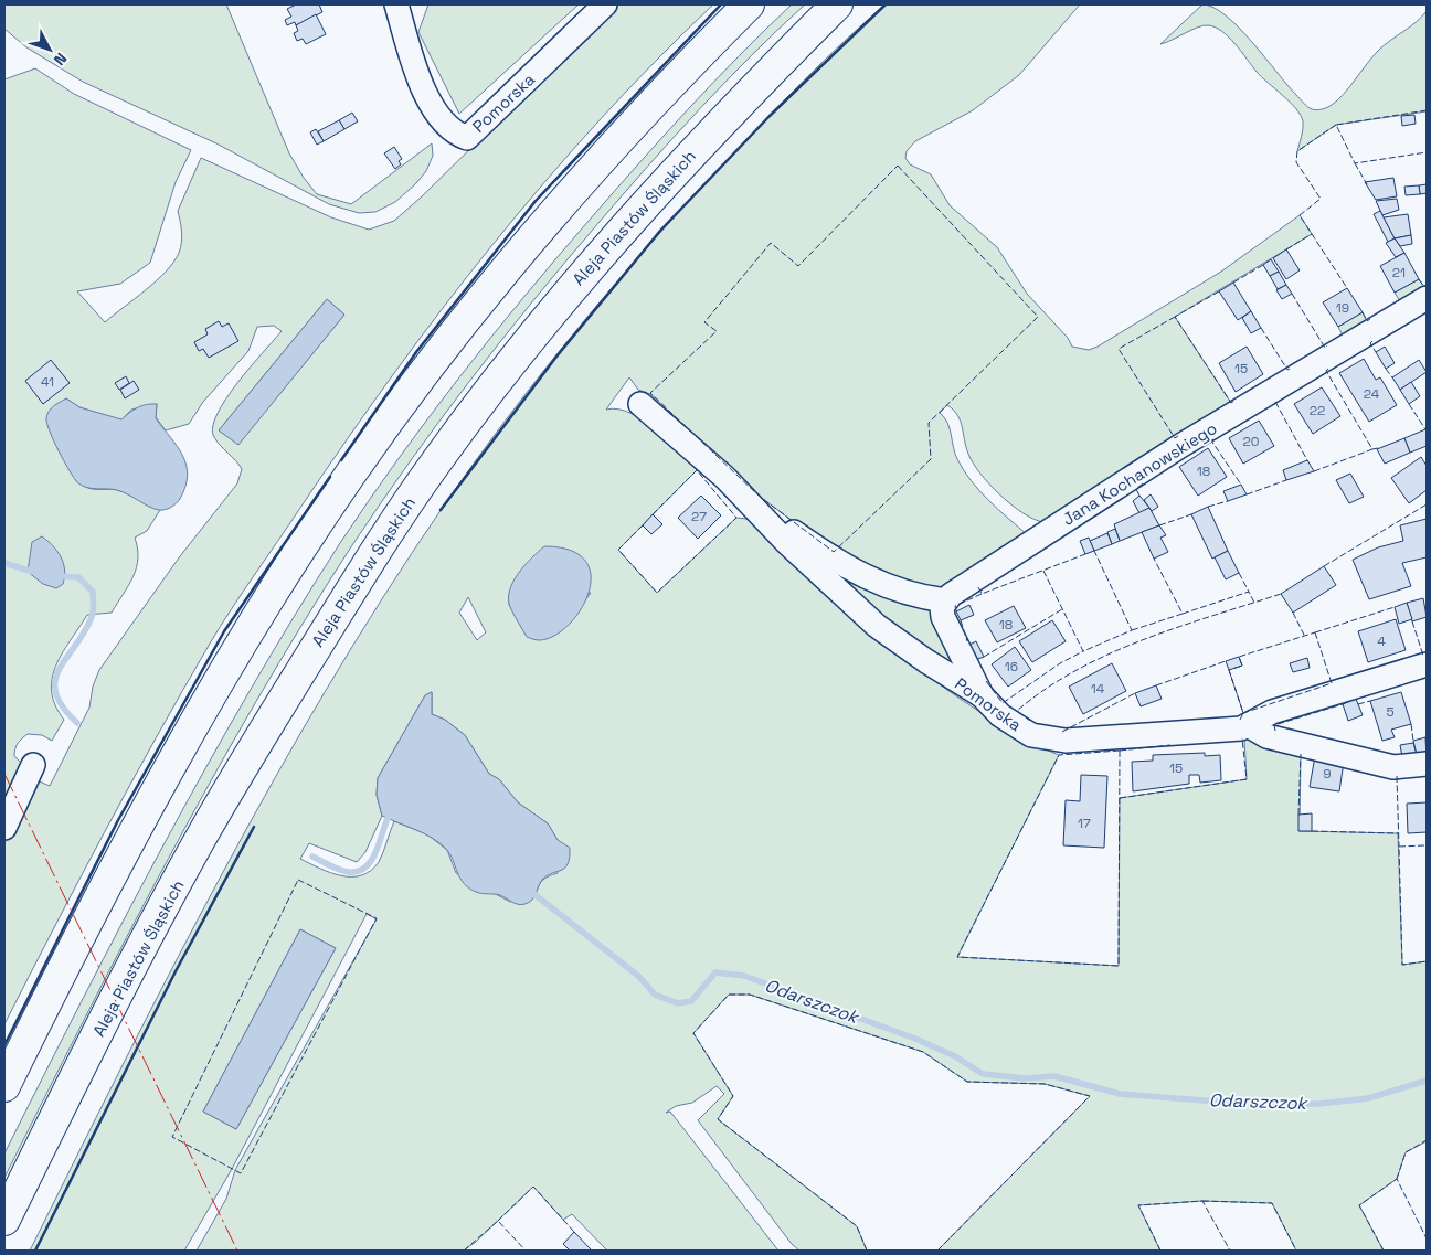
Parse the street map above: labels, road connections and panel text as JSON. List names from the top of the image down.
{
  "streets": {
    "highway": ["Aleja Piastów Śląskich"],
    "street": ["Pomorska", "Jana Kochanowskiego"]
  },
  "water": ["Odarszczok"],
  "house_numbers": [
    "21",
    "19",
    "15",
    "41",
    "24",
    "22",
    "20",
    "18",
    "27",
    "18",
    "4",
    "16",
    "14",
    "5",
    "15",
    "9",
    "17"
  ],
  "north": "bottom right"
}
